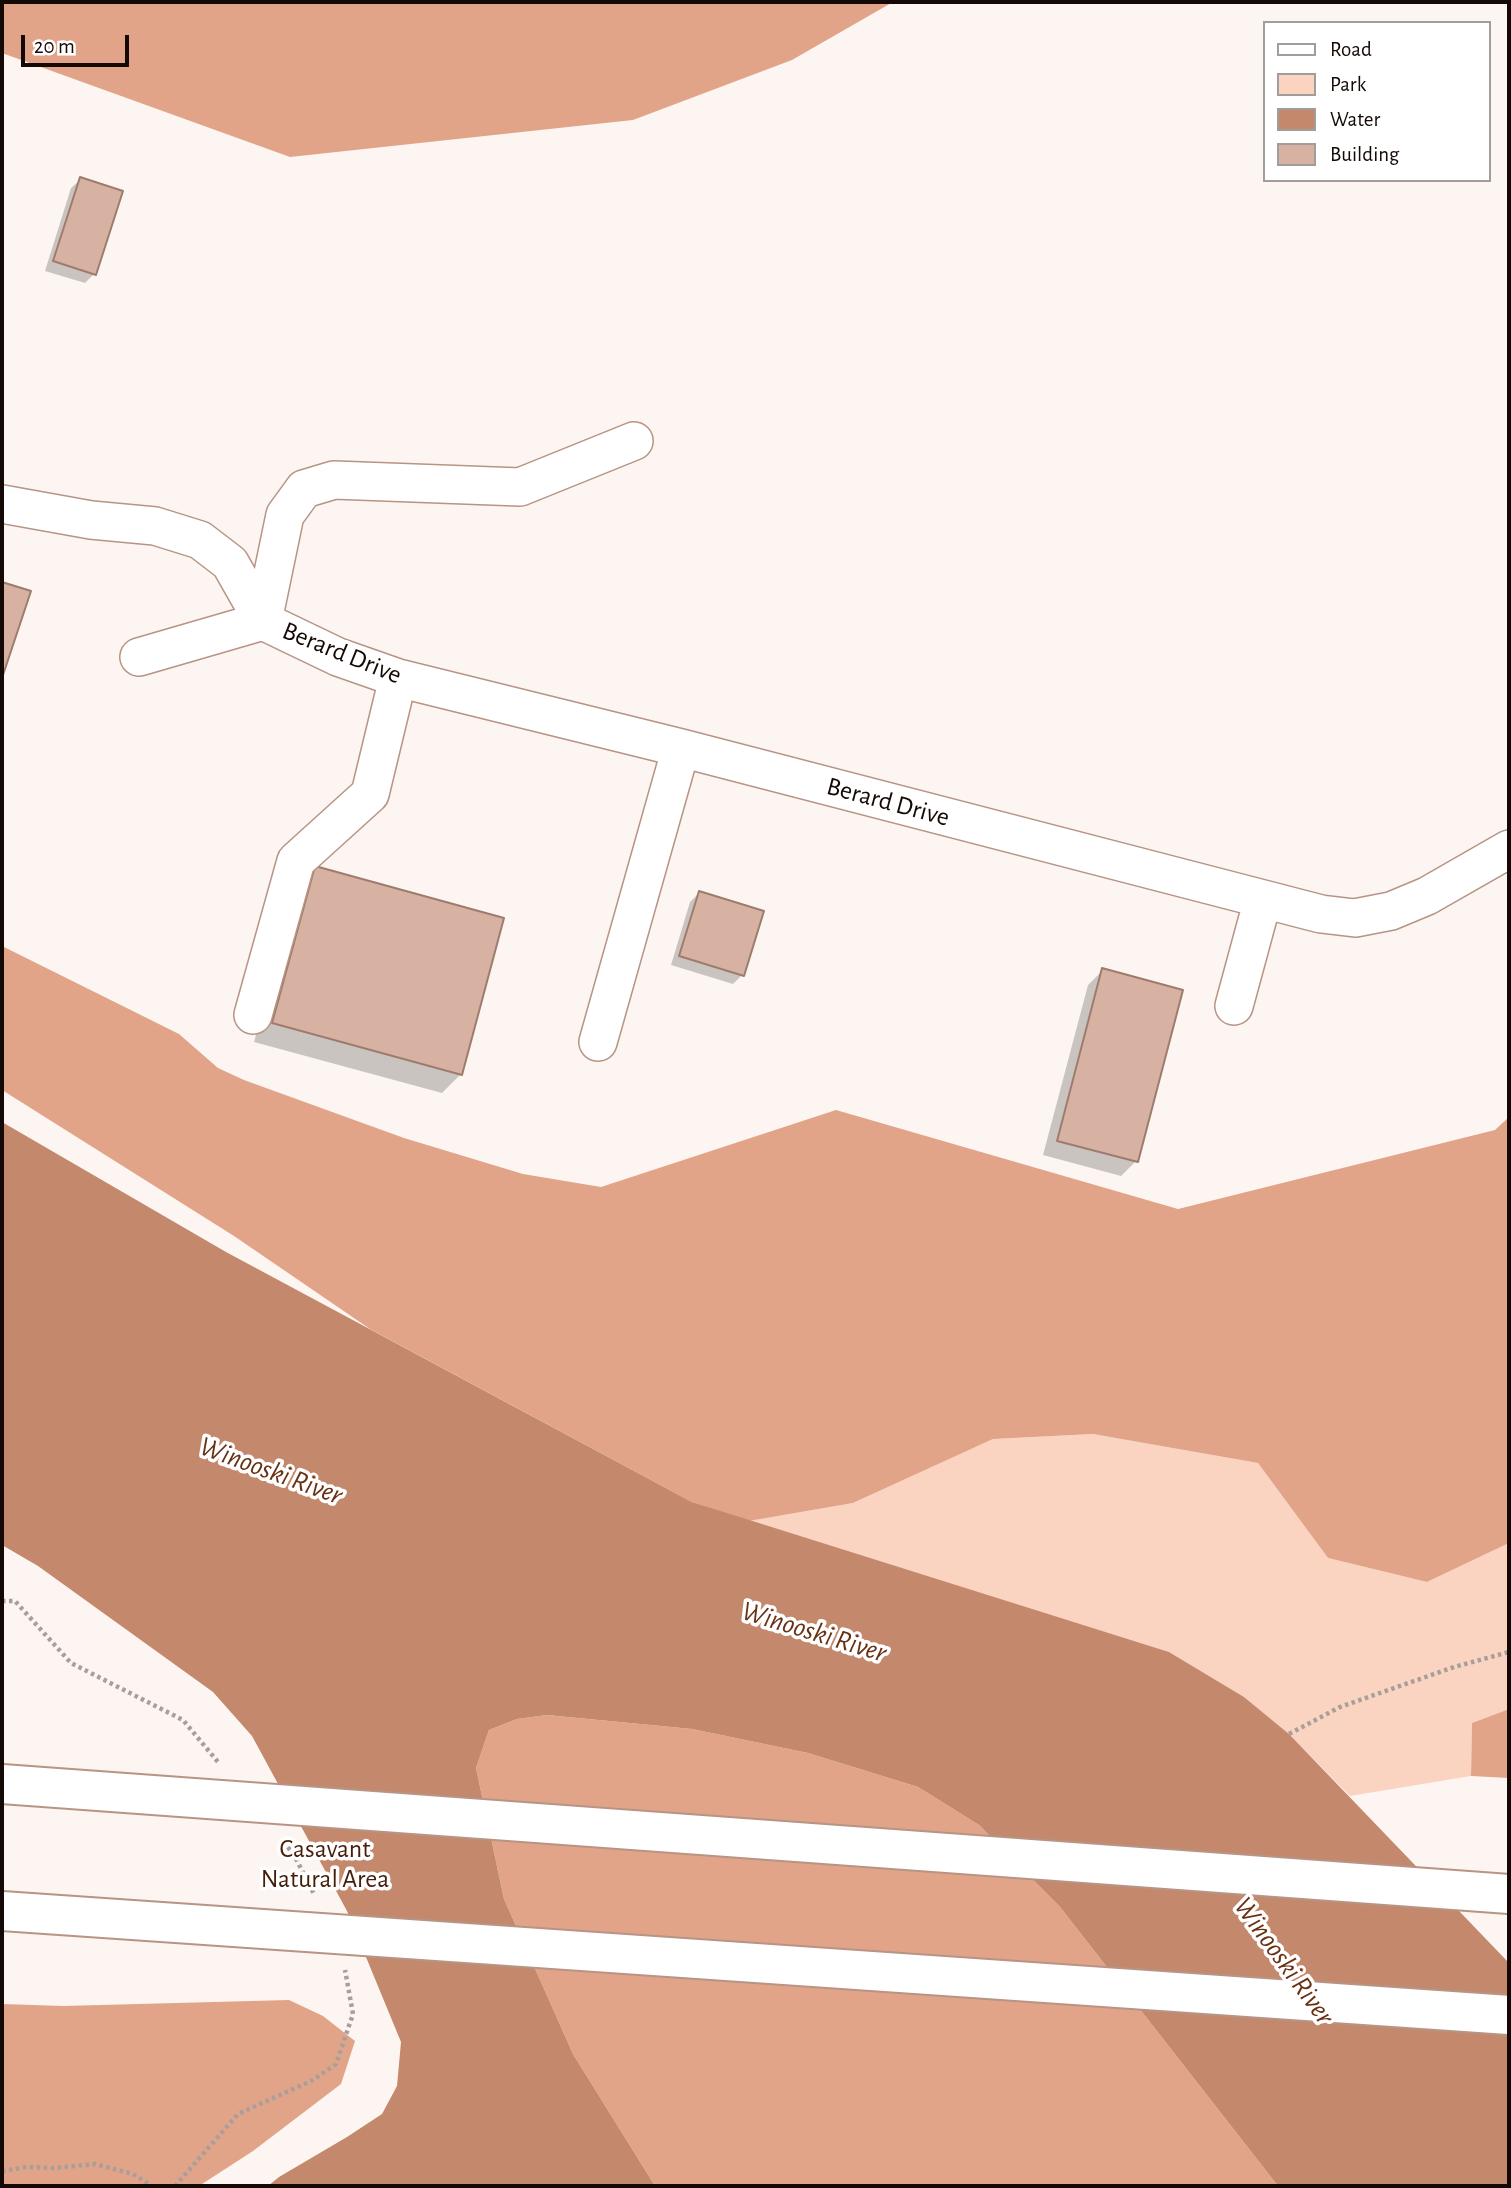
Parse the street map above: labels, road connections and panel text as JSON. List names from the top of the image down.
{
  "streets": {
    "street": ["Berard Drive"]
  },
  "water": ["Winooski River"],
  "parks": ["Casavant Natural Area"],
  "legend": [
    "Road",
    "Park",
    "Water",
    "Building"
  ],
  "scale_bar": "20 m"
}
